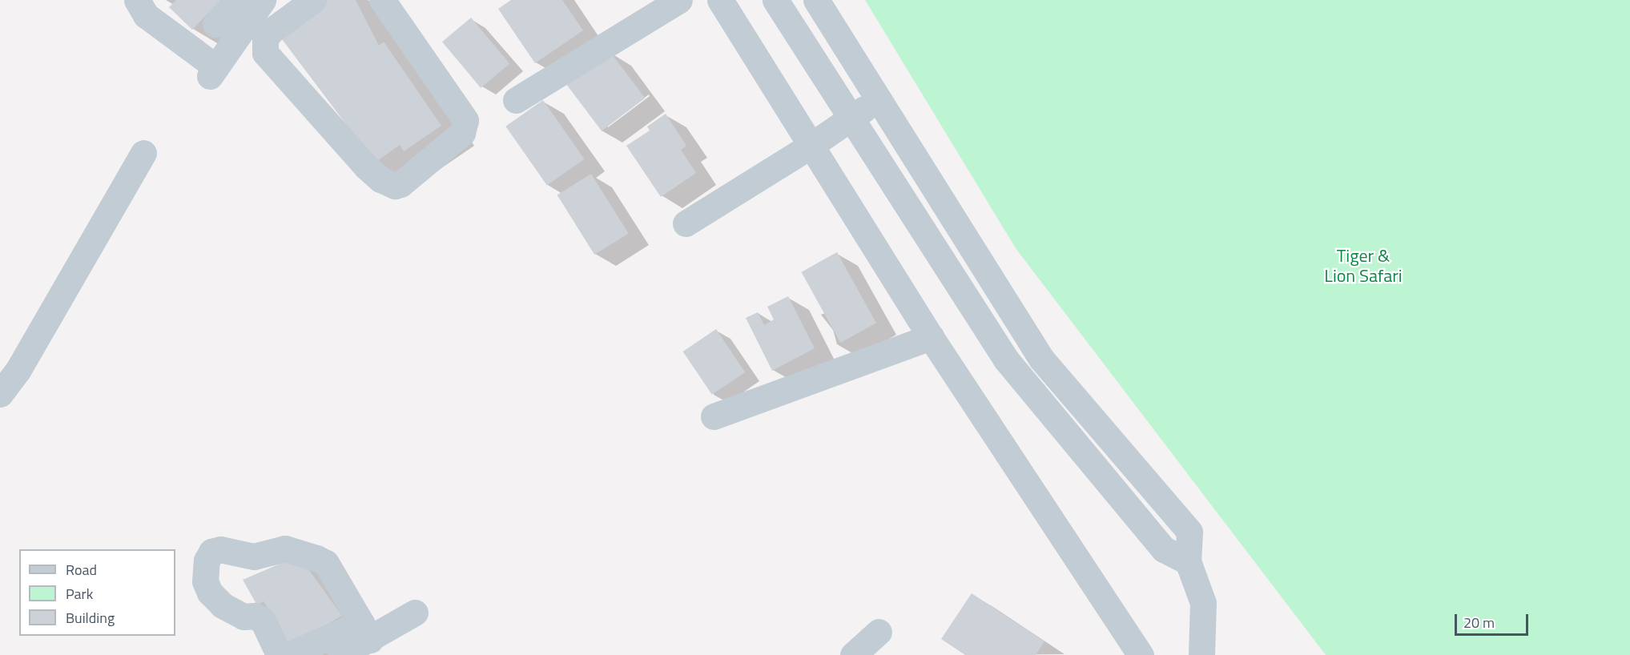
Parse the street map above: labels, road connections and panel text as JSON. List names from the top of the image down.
{
  "parks": ["Tiger & Lion Safari"],
  "legend": ["Road", "Park", "Building"],
  "scale_bar": "20 m"
}
